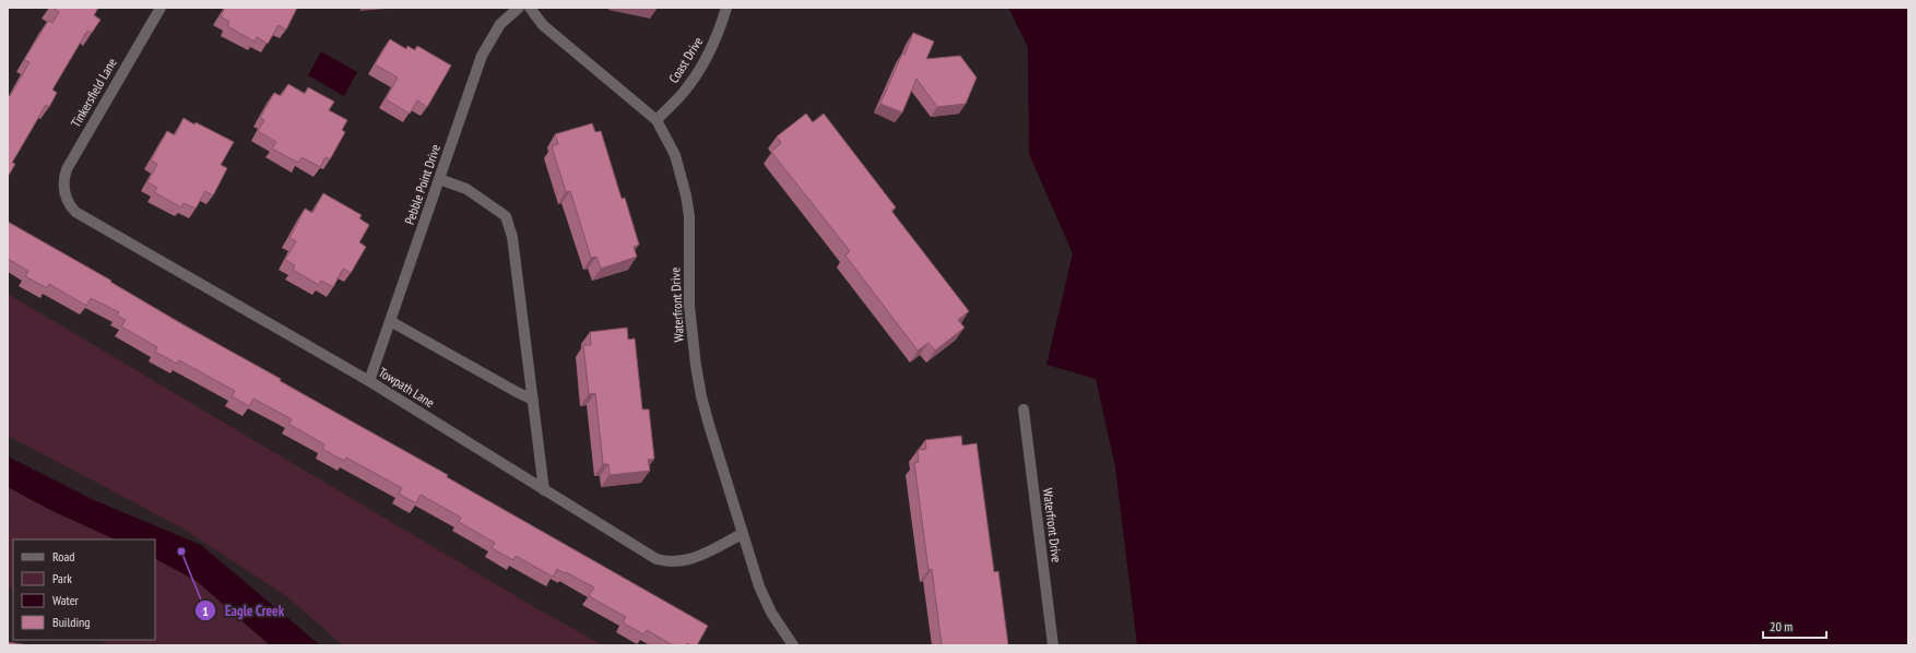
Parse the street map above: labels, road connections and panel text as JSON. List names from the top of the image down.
{
  "streets": {
    "street": [
      "Coast Drive",
      "Tinkersfield Lane",
      "Pebble Point Drive",
      "Waterfront Drive",
      "Towpath Lane"
    ]
  },
  "crossings": [
    ["Coast Drive", "Waterfront Drive"],
    ["Tinkersfield Lane", "Towpath Lane"],
    ["Pebble Point Drive", "Towpath Lane"],
    ["Waterfront Drive", "Towpath Lane"]
  ],
  "places": ["Eagle Creek"],
  "legend": [
    "Road",
    "Park",
    "Water",
    "Building"
  ],
  "scale_bar": "20 m"
}
